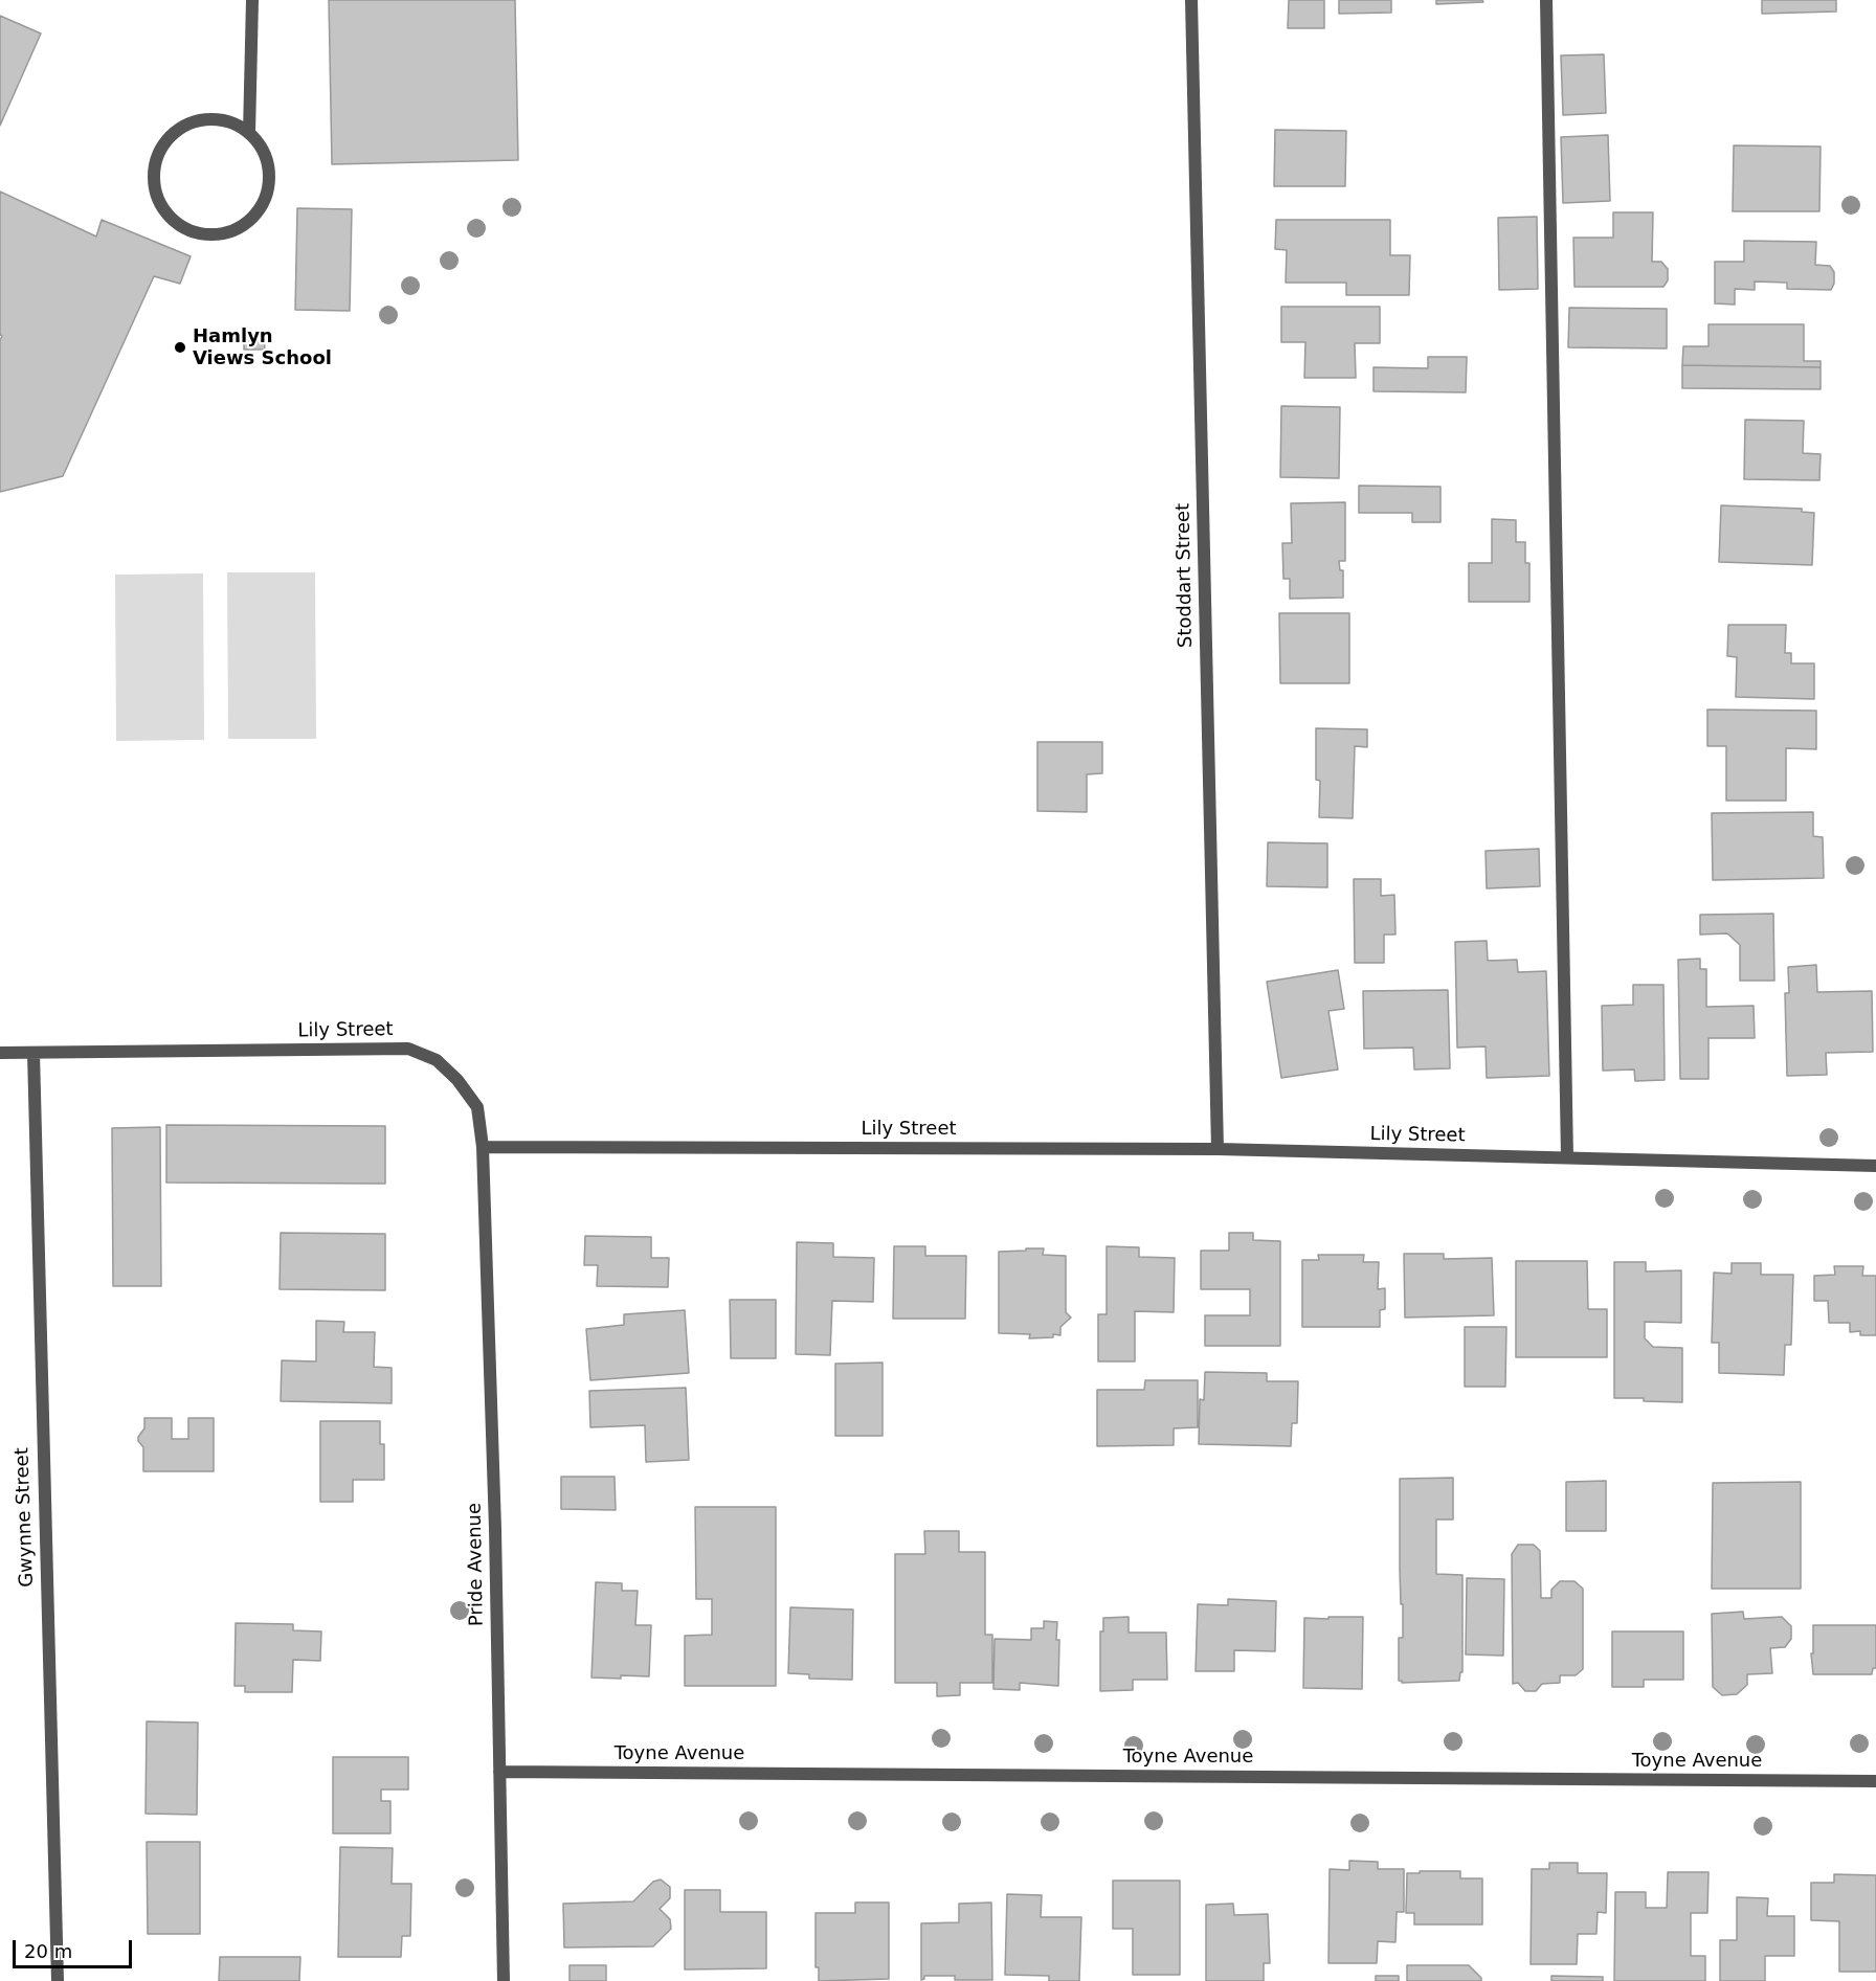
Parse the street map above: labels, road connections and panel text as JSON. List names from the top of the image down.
{
  "streets": {
    "street": [
      "Stoddart Street",
      "Lily Street",
      "Gwynne Street",
      "Pride Avenue",
      "Toyne Avenue"
    ]
  },
  "crossings": [
    ["Stoddart Street", "Lily Street"],
    ["Lily Street", "Gwynne Street"],
    ["Lily Street", "Pride Avenue"],
    ["Pride Avenue", "Toyne Avenue"]
  ],
  "places": ["Hamlyn Views School"],
  "scale_bar": "20 m"
}
